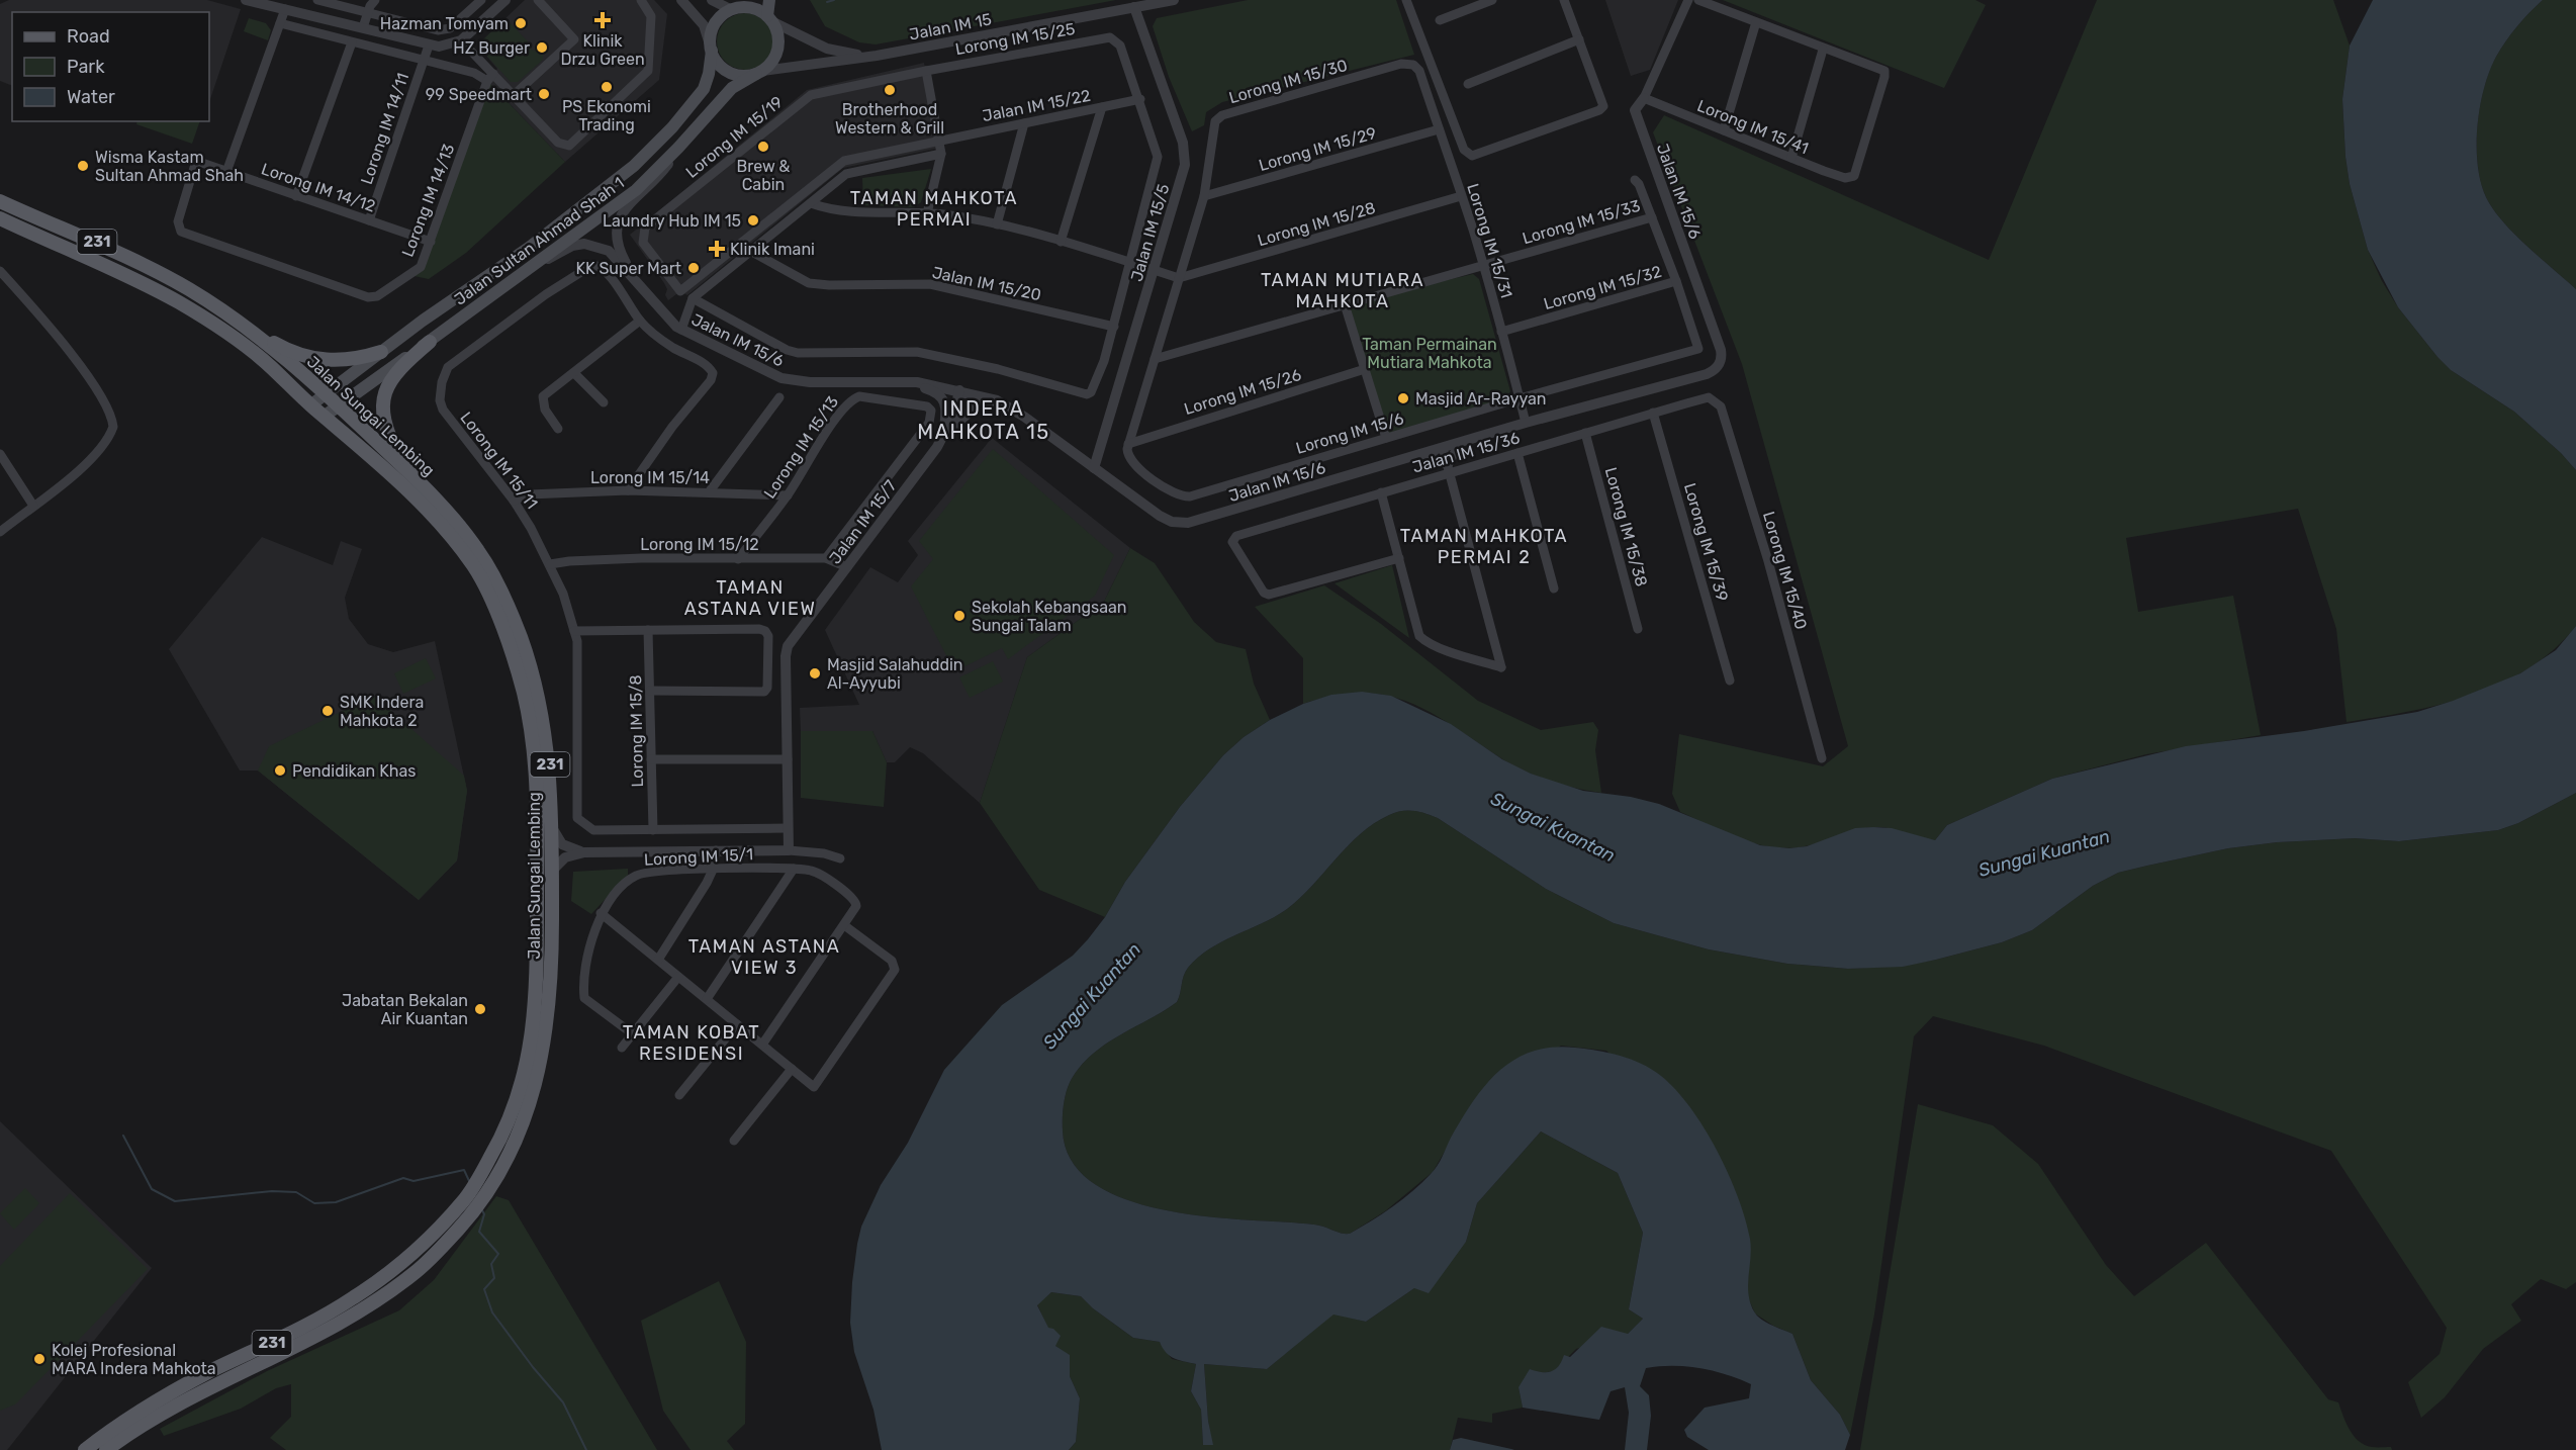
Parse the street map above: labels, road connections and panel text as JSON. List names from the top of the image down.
{
  "streets": {
    "main road": ["Jalan Sultan Ahmad Shah 1", "231", "Jalan Sungai Lembing"],
    "street": [
      "Jalan IM 15",
      "Lorong IM 15/25",
      "Lorong IM 15/30",
      "Jalan IM 15/22",
      "Lorong IM 15/41",
      "Lorong IM 14/11",
      "Lorong IM 15/19",
      "Lorong IM 15/29",
      "Lorong IM 14/12",
      "Jalan IM 15/6",
      "Lorong IM 14/13",
      "Lorong IM 15/33",
      "Lorong IM 15/28",
      "Jalan IM 15/5",
      "Lorong IM 15/31",
      "Jalan IM 15/20",
      "Lorong IM 15/32",
      "Lorong IM 15/26",
      "Lorong IM 15/6",
      "Lorong IM 15/13",
      "Jalan IM 15/36",
      "Lorong IM 15/11",
      "Lorong IM 15/14",
      "Jalan IM 15/7",
      "Lorong IM 15/38",
      "Lorong IM 15/39",
      "Lorong IM 15/12",
      "Lorong IM 15/40",
      "Lorong IM 15/8",
      "Lorong IM 15/1"
    ]
  },
  "crossings": [
    ["Jalan IM 15", "Jalan IM 15/5"],
    ["Jalan IM 15", "Jalan Sultan Ahmad Shah 1"],
    ["Lorong IM 15/25", "Jalan IM 15/22"],
    ["Lorong IM 15/25", "Lorong IM 15/19"],
    ["Lorong IM 15/30", "Lorong IM 15/29"],
    ["Lorong IM 15/30", "Lorong IM 15/33"],
    ["Lorong IM 15/30", "Lorong IM 15/28"],
    ["Lorong IM 15/30", "Lorong IM 15/31"],
    ["Lorong IM 15/30", "Lorong IM 15/26"],
    ["Lorong IM 15/30", "Lorong IM 15/6"],
    ["Jalan IM 15/22", "Lorong IM 15/19"],
    ["Lorong IM 15/41", "Jalan IM 15/6"],
    ["Lorong IM 14/11", "Lorong IM 14/12"],
    ["Lorong IM 15/29", "Lorong IM 15/31"],
    ["Lorong IM 14/12", "Lorong IM 14/13"],
    ["Jalan IM 15/6", "Jalan IM 15/5"],
    ["Jalan IM 15/6", "Jalan Sultan Ahmad Shah 1"],
    ["Jalan IM 15/6", "Lorong IM 15/31"],
    ["Jalan IM 15/6", "Jalan IM 15/20"],
    ["Jalan IM 15/6", "Jalan IM 15/7"],
    ["Lorong IM 15/33", "Lorong IM 15/31"],
    ["Lorong IM 15/28", "Lorong IM 15/31"],
    ["Jalan Sultan Ahmad Shah 1", "Jalan Sungai Lembing"],
    ["Lorong IM 15/31", "Lorong IM 15/32"],
    ["Lorong IM 15/31", "Lorong IM 15/6"],
    ["Lorong IM 15/32", "Lorong IM 15/6"],
    ["Lorong IM 15/13", "Lorong IM 15/14"],
    ["Lorong IM 15/13", "Lorong IM 15/12"],
    ["Jalan IM 15/36", "Lorong IM 15/38"],
    ["Jalan IM 15/36", "Lorong IM 15/39"],
    ["Jalan IM 15/36", "Lorong IM 15/40"],
    ["Lorong IM 15/11", "Lorong IM 15/14"],
    ["Lorong IM 15/11", "Jalan IM 15/7"],
    ["Lorong IM 15/11", "Lorong IM 15/12"],
    ["Lorong IM 15/11", "Lorong IM 15/8"],
    ["Jalan IM 15/7", "Lorong IM 15/12"]
  ],
  "districts": [
    "TAMAN MAHKOTA PERMAI",
    "TAMAN MUTIARA MAHKOTA",
    "INDERA MAHKOTA 15",
    "TAMAN MAHKOTA PERMAI 2",
    "TAMAN ASTANA VIEW",
    "TAMAN ASTANA VIEW 3",
    "TAMAN KOBAT RESIDENSI"
  ],
  "water": ["Sungai Kuantan"],
  "parks": ["Taman Permainan Mutiara Mahkota"],
  "places": {
    "health": ["Klinik Drzu Green", "Klinik Imani"],
    "other": [
      "Hazman Tomyam",
      "HZ Burger",
      "PS Ekonomi Trading",
      "Brotherhood Western & Grill",
      "99 Speedmart",
      "Brew & Cabin",
      "Wisma Kastam Sultan Ahmad Shah",
      "Laundry Hub IM 15",
      "KK Super Mart",
      "Masjid Ar-Rayyan",
      "Sekolah Kebangsaan Sungai Talam",
      "Masjid Salahuddin Al-Ayyubi",
      "SMK Indera Mahkota 2",
      "Pendidikan Khas",
      "Jabatan Bekalan Air Kuantan",
      "Kolej Profesional MARA Indera Mahkota"
    ]
  },
  "legend": ["Road", "Park", "Water"]
}
